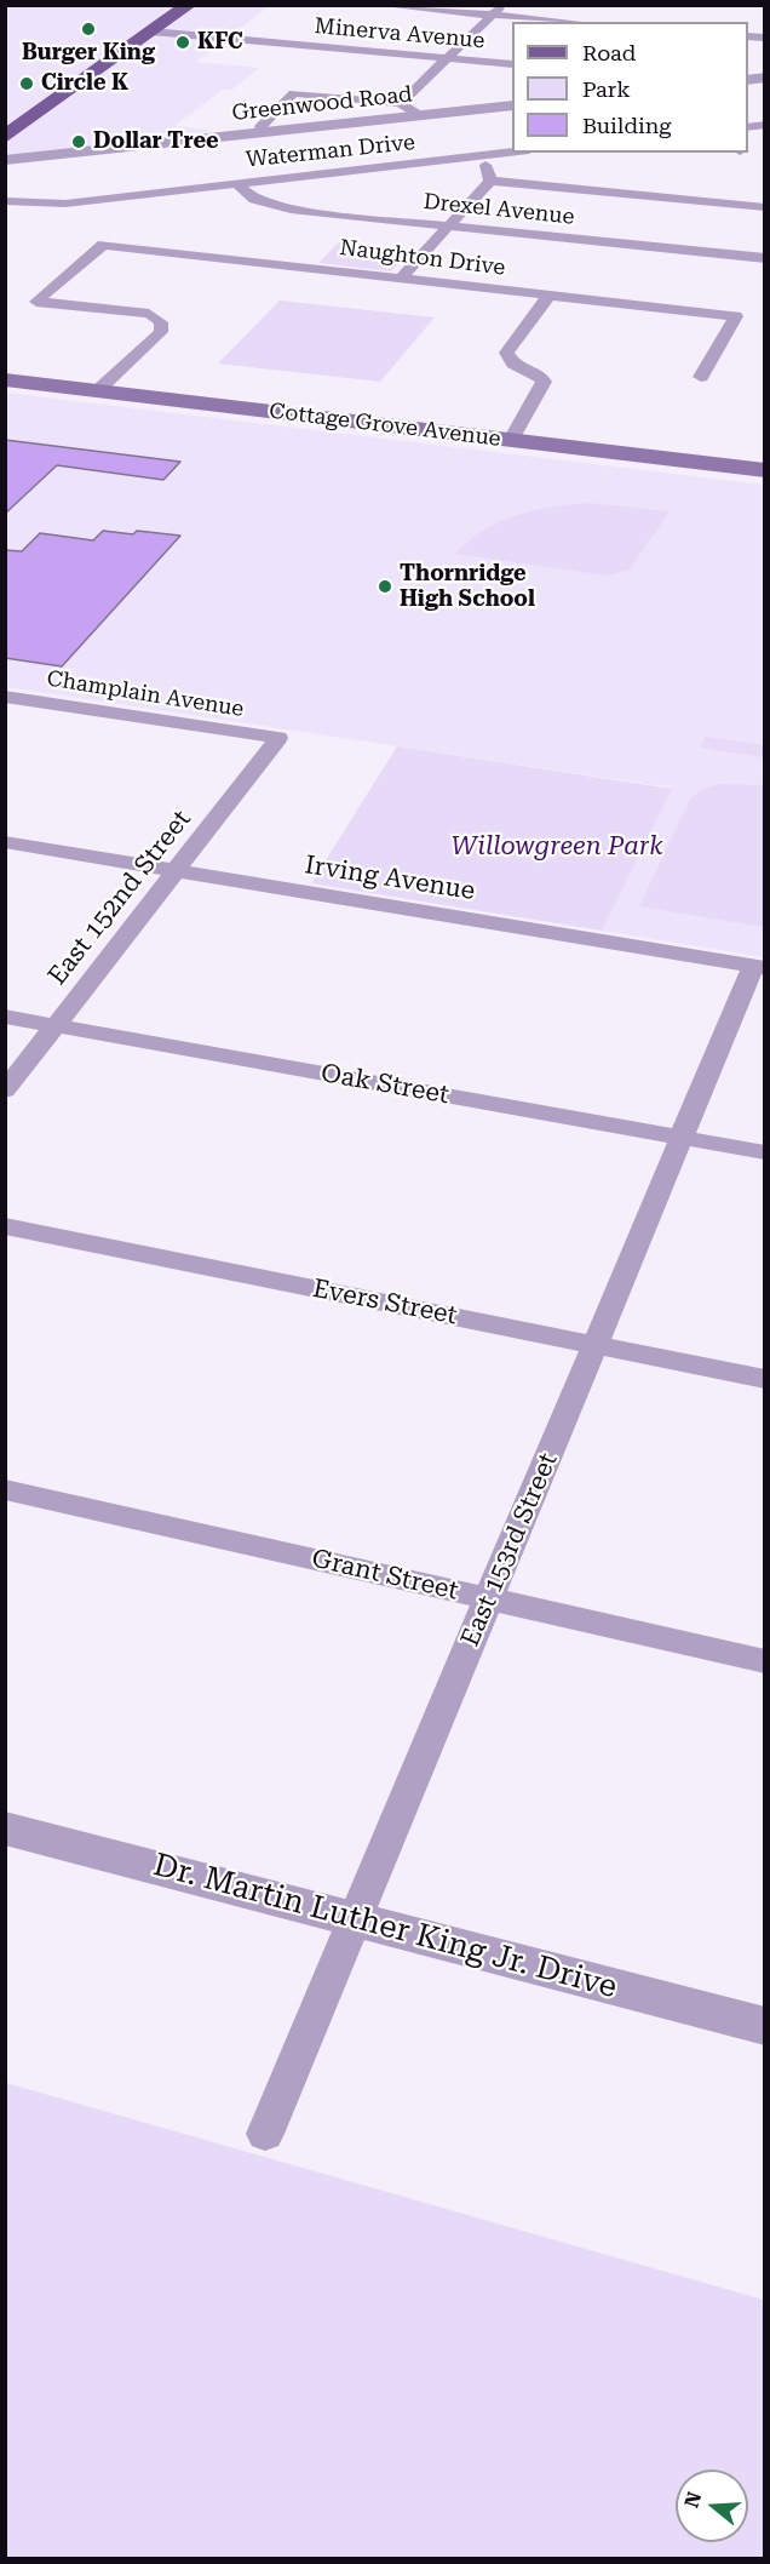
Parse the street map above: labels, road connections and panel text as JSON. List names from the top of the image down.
{
  "streets": {
    "main road": ["Cottage Grove Avenue"],
    "street": [
      "Minerva Avenue",
      "Greenwood Road",
      "Waterman Drive",
      "Drexel Avenue",
      "Naughton Drive",
      "Champlain Avenue",
      "Irving Avenue",
      "East 152nd Street",
      "Oak Street",
      "Evers Street",
      "East 153rd Street",
      "Grant Street",
      "Dr. Martin Luther King Jr. Drive"
    ]
  },
  "crossings": [
    ["Waterman Drive", "Drexel Avenue"],
    ["Naughton Drive", "Cottage Grove Avenue"],
    ["Champlain Avenue", "East 152nd Street"],
    ["Irving Avenue", "East 152nd Street"],
    ["Irving Avenue", "East 153rd Street"],
    ["East 152nd Street", "Oak Street"],
    ["Oak Street", "East 153rd Street"],
    ["Evers Street", "East 153rd Street"],
    ["East 153rd Street", "Grant Street"],
    ["East 153rd Street", "Dr. Martin Luther King Jr. Drive"]
  ],
  "parks": ["Willowgreen Park"],
  "places": [
    "Burger King",
    "KFC",
    "Circle K",
    "Dollar Tree",
    "Thornridge High School"
  ],
  "legend": ["Road", "Park", "Building"],
  "north": "left"
}
